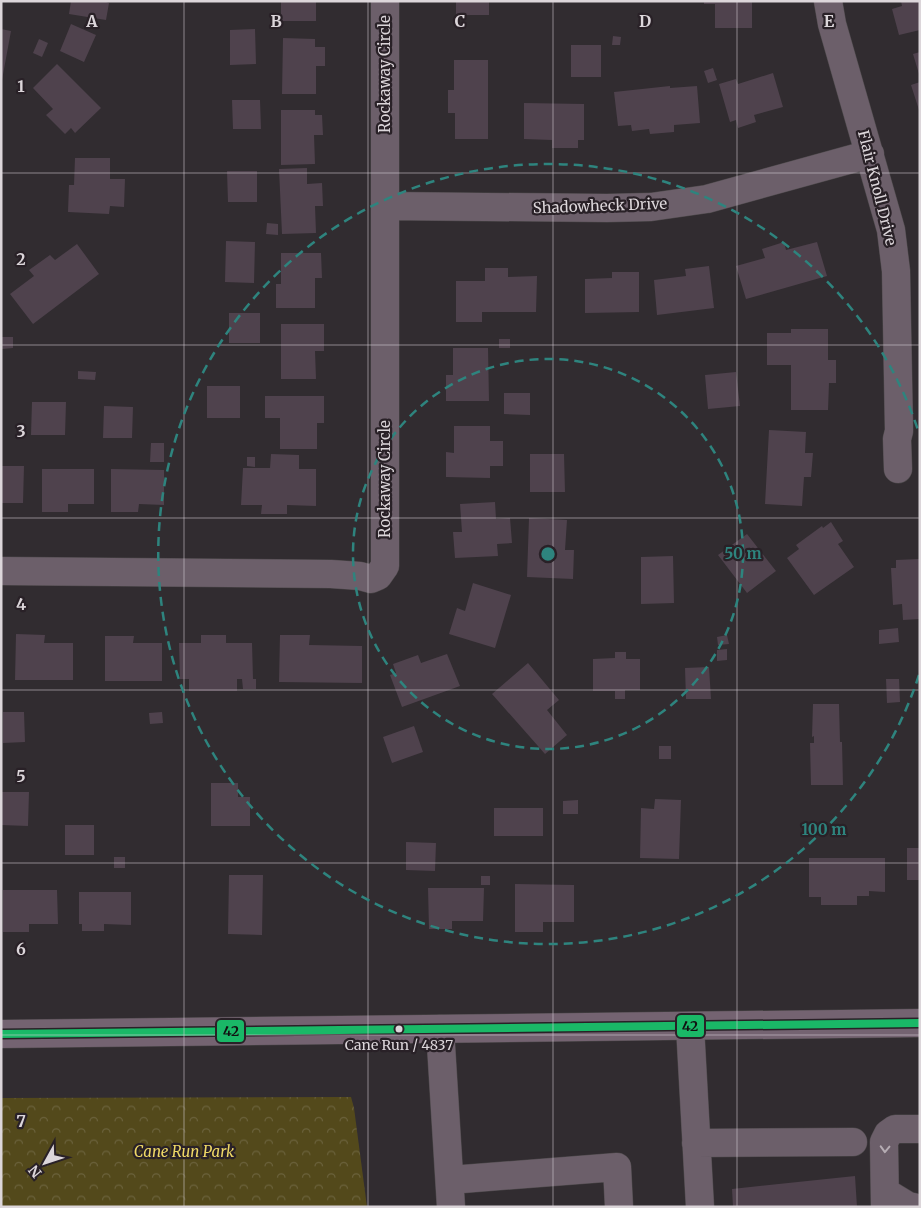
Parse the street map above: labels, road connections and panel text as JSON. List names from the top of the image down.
{
  "streets": {
    "street": ["Rockaway Circle", "Flair Knoll Drive", "Shadowheck Drive"]
  },
  "crossings": [
    ["Rockaway Circle", "Shadowheck Drive"],
    ["Flair Knoll Drive", "Shadowheck Drive"]
  ],
  "parks": ["Cane Run Park"],
  "places": ["Cane Run / 4837"],
  "lines": ["transit line 42"],
  "north": "bottom left",
  "grid": {
    "columns": [
      "A",
      "B",
      "C",
      "D",
      "E"
    ],
    "rows": [
      "1",
      "2",
      "3",
      "4",
      "5",
      "6",
      "7"
    ]
  },
  "rings": ["50 m", "100 m"]
}
